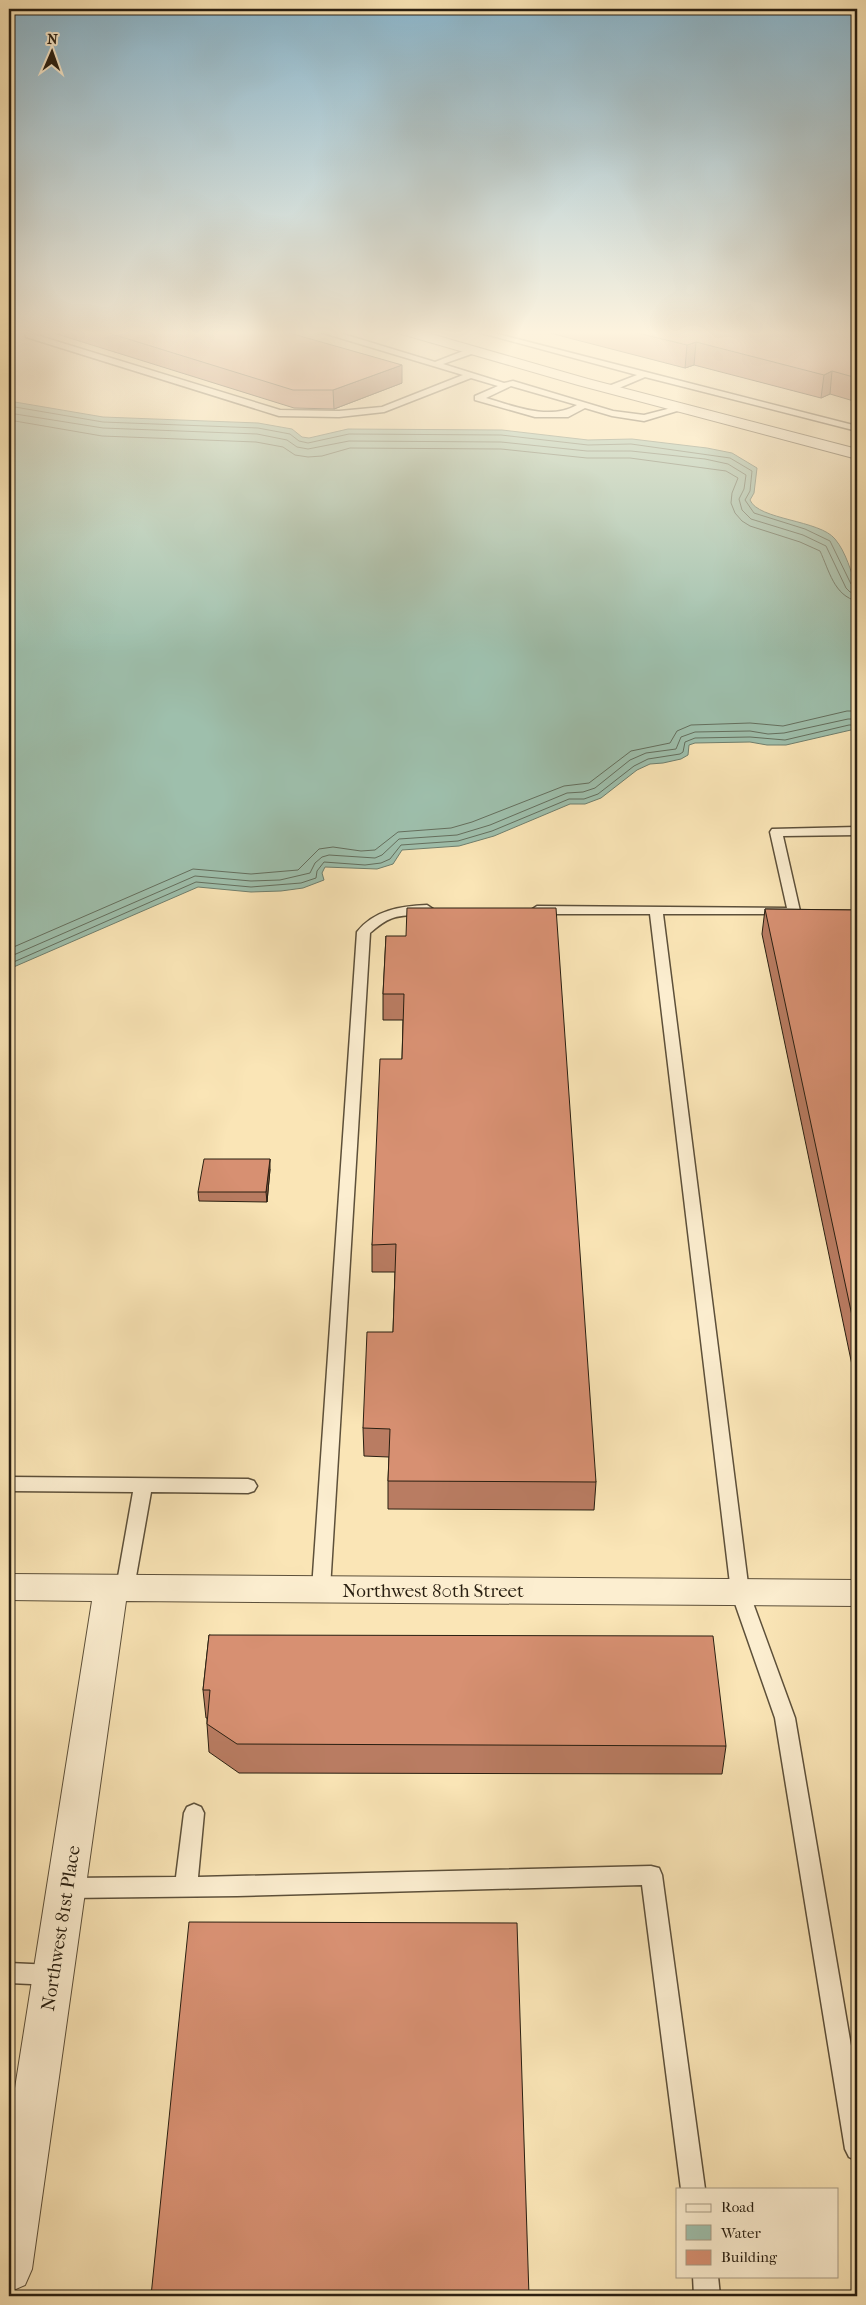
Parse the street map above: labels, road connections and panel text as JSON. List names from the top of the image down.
{
  "streets": {
    "street": ["Northwest 80th Street", "Northwest 81st Place"]
  },
  "crossings": [
    ["Northwest 80th Street", "Northwest 81st Place"]
  ],
  "legend": ["Road", "Water", "Building"],
  "north": "top"
}
